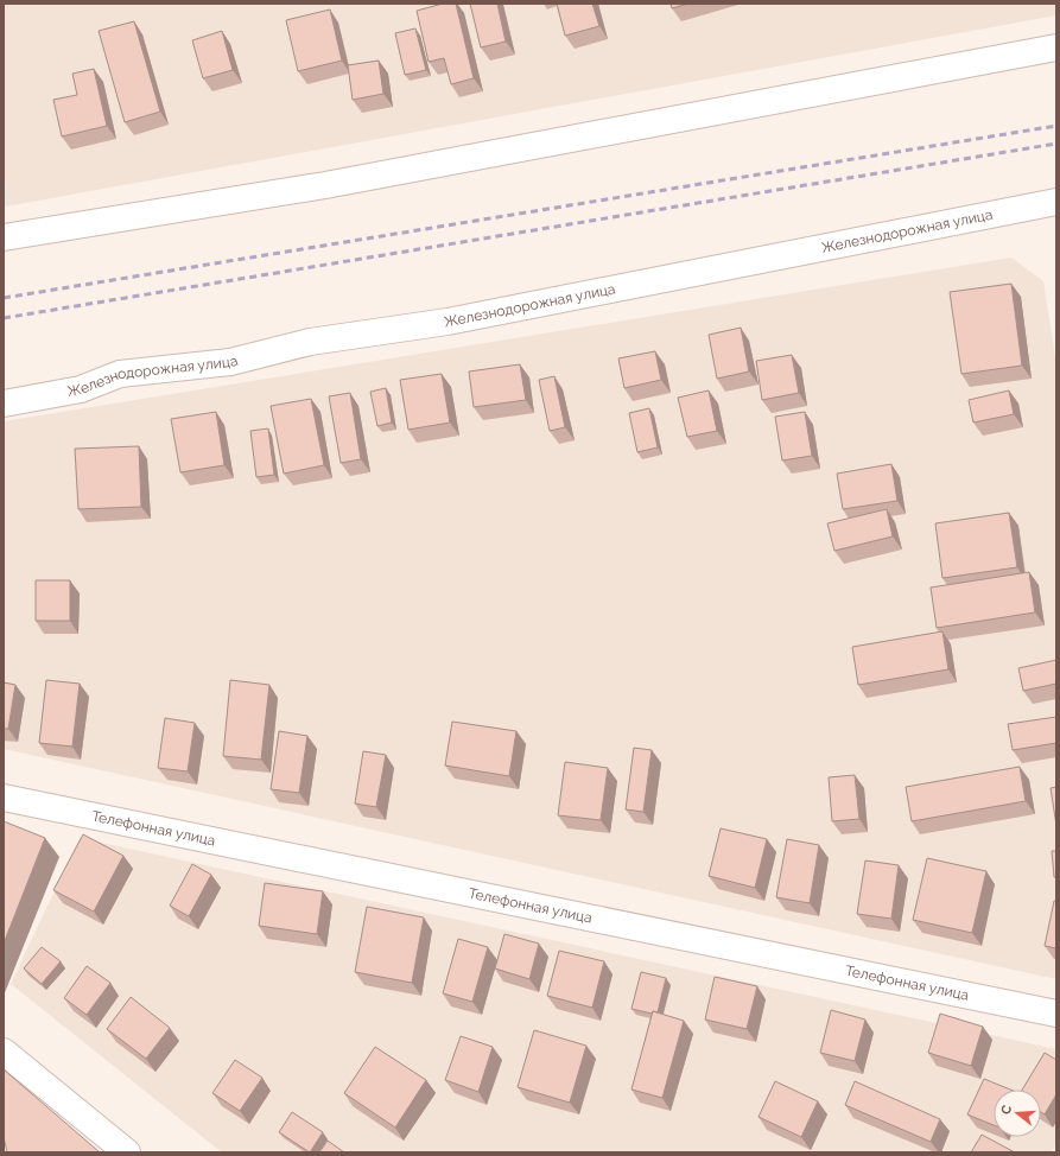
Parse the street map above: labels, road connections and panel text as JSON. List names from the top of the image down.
{
  "streets": {
    "street": ["Железнодорожная улица", "Телефонная улица"]
  },
  "north": "left"
}
